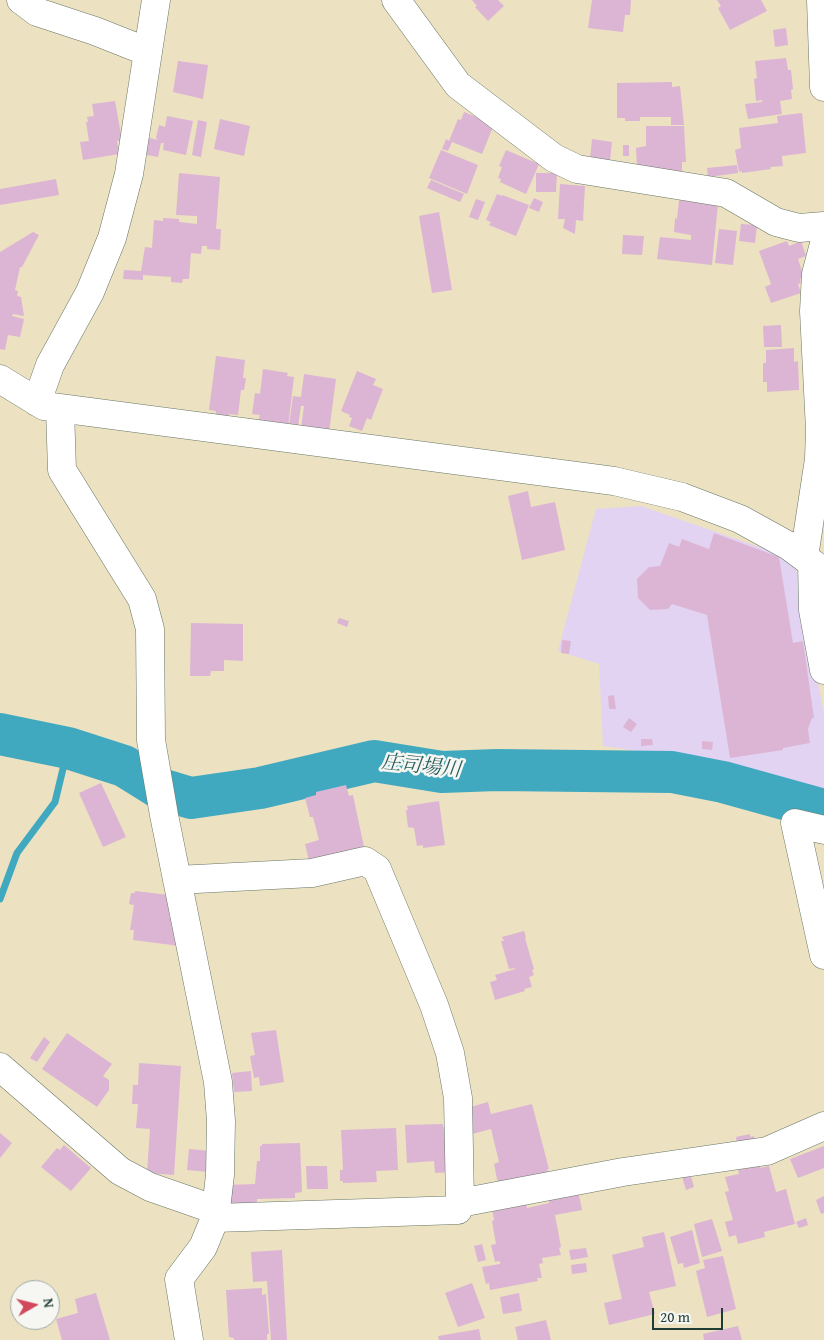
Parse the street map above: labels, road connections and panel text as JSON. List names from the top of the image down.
{
  "water": ["庄司場川"],
  "scale_bar": "20 m",
  "north": "right"
}
